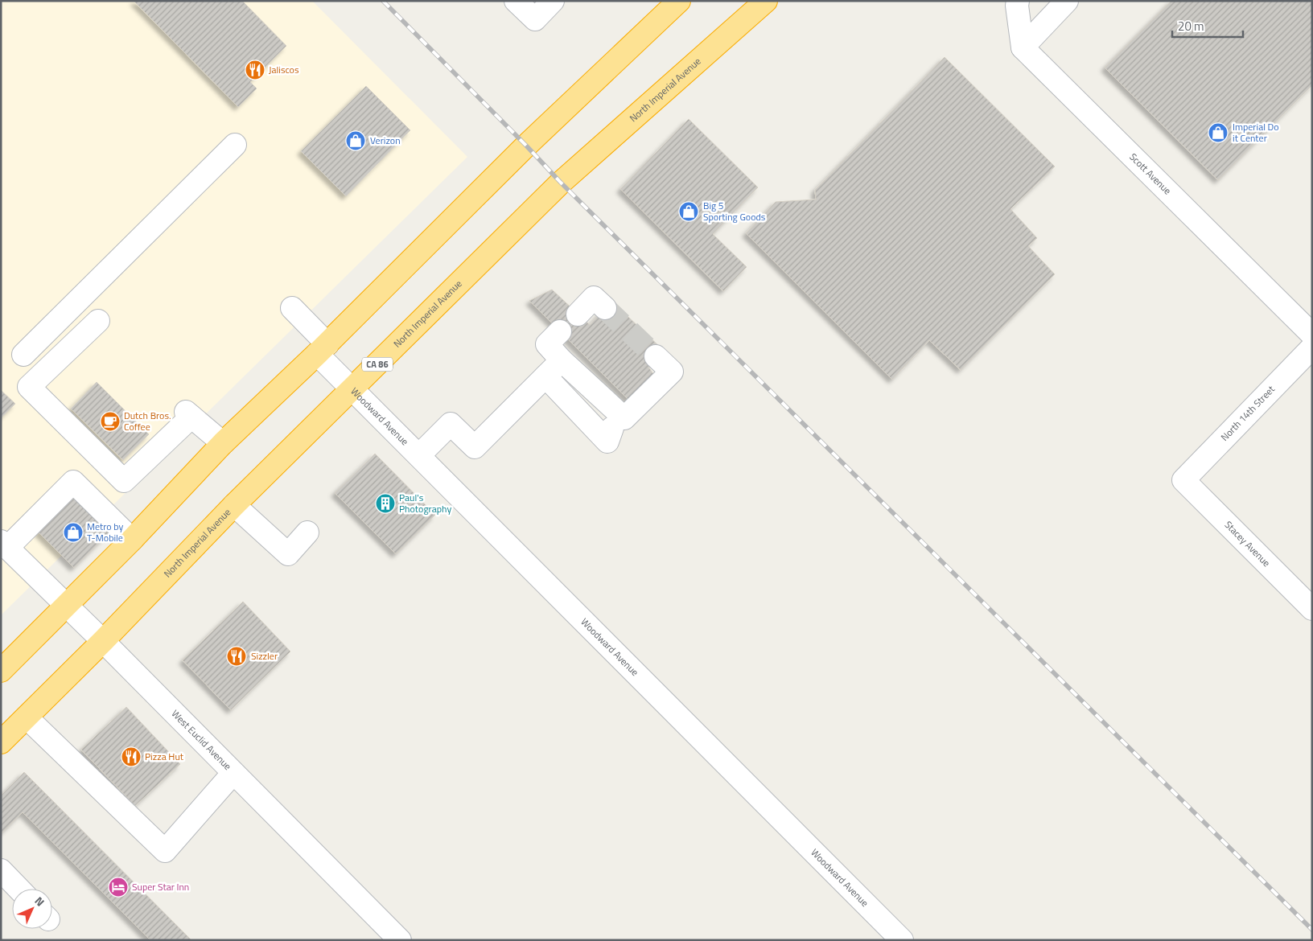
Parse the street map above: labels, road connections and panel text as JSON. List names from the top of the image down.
{
  "streets": {
    "highway": ["North Imperial Avenue", "CA 86"],
    "street": [
      "Scott Avenue",
      "North 14th Street",
      "Woodward Avenue",
      "Stacey Avenue",
      "West Euclid Avenue"
    ]
  },
  "crossings": [
    ["North Imperial Avenue", "Woodward Avenue"],
    ["North Imperial Avenue", "West Euclid Avenue"],
    ["North 14th Street", "Stacey Avenue"]
  ],
  "places": {
    "restaurant": ["Jaliscos", "Sizzler", "Pizza Hut"],
    "shop": [
      "Imperial Do it Center",
      "Verizon",
      "Big 5 Sporting Goods",
      "Metro by T-Mobile"
    ],
    "cafe": ["Dutch Bros. Coffee"],
    "building": ["Paul's Photography"],
    "hotel": ["Super Star Inn"]
  },
  "scale_bar": "20 m",
  "north": "top right"
}
